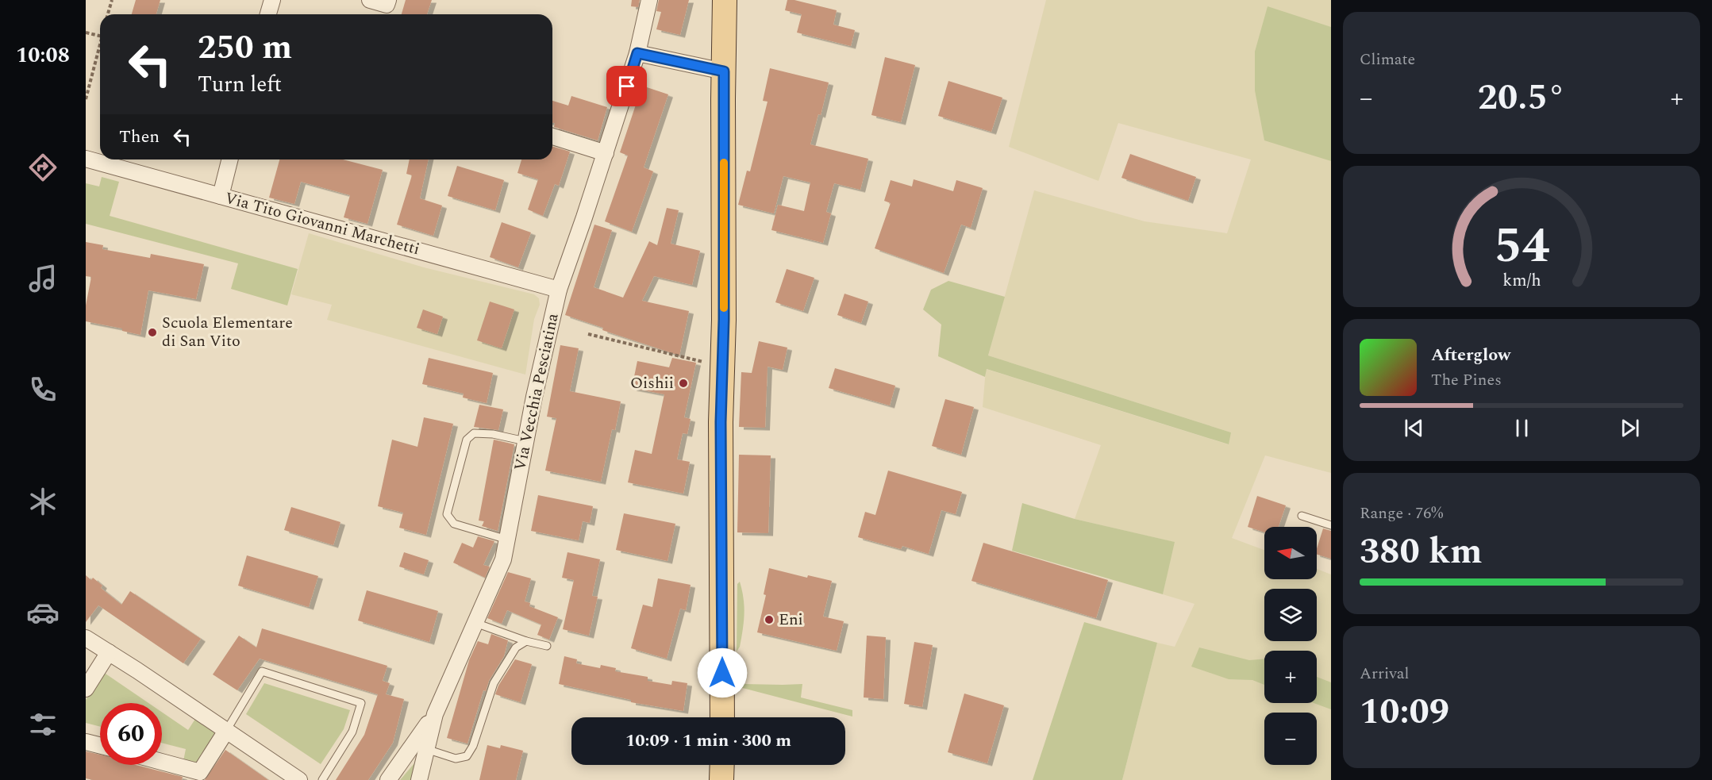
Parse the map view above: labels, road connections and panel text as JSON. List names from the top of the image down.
{
  "streets": {
    "street": ["Via Tito Giovanni Marchetti", "Via Vecchia Pesciatina"]
  },
  "crossings": [
    ["Via Tito Giovanni Marchetti", "Via Vecchia Pesciatina"]
  ],
  "places": ["Scuola Elementare di San Vito", "Oishii", "Eni"],
  "north": "left",
  "page": {
    "tabs": "10:08",
    "tile": [
      "Climate",
      ["Range · 76%", "380 km"],
      ["Arrival", "10:09"]
    ],
    "turn": ["250 m", "Turn left"],
    "heat": ["−", "20.5°", "+"],
    "then": "Then",
    "song": ["Afterglow", "The Pines"],
    "map_buttons": ["+", "−"],
    "limit": "60",
    "trip": "10:09 · 1 min · 300 m",
    "gauge": ["54", "km/h"]
  }
}
